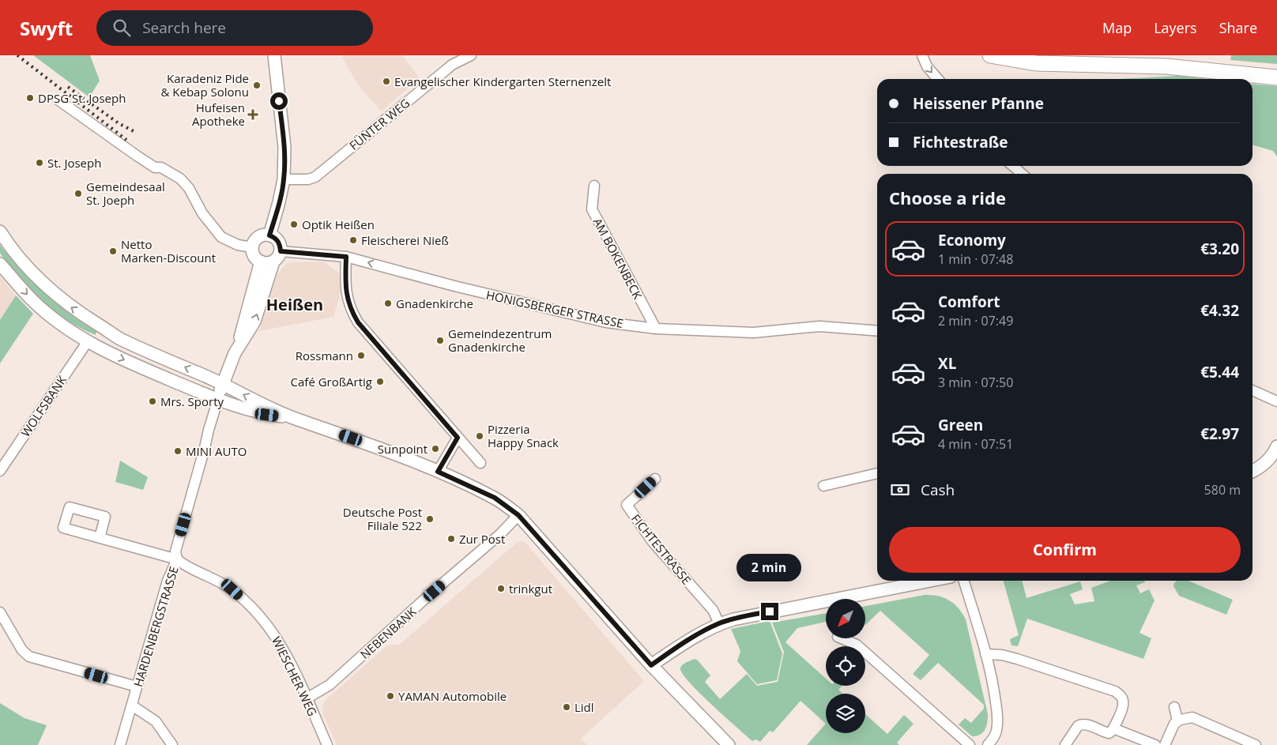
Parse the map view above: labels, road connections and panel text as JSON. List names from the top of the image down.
{
  "streets": {
    "street": [
      "FÜNTER WEG",
      "AM BOKENBECK",
      "HONIGSBERGER STRASSE",
      "WOLFSBANK",
      "FICHTESTRASSE",
      "HARDENBERGSTRASSE",
      "NEBENBANK",
      "WIESCHER WEG"
    ]
  },
  "crossings": [
    ["AM BOKENBECK", "HONIGSBERGER STRASSE"],
    ["HONIGSBERGER STRASSE", "HARDENBERGSTRASSE"],
    ["HARDENBERGSTRASSE", "WIESCHER WEG"],
    ["NEBENBANK", "WIESCHER WEG"]
  ],
  "one_way": ["HONIGSBERGER STRASSE"],
  "districts": ["Heißen"],
  "places": {
    "other": [
      "Evangelischer Kindergarten Sternenzelt",
      "Karadeniz Pide & Kebap Solonu",
      "DPSG St. Joseph",
      "St. Joseph",
      "Gemeindesaal St. Joeph",
      "Optik Heißen",
      "Fleischerei Nieß",
      "Netto Marken-Discount",
      "Gnadenkirche",
      "Gemeindezentrum Gnadenkirche",
      "Rossmann",
      "Café GroßArtig",
      "Mrs. Sporty",
      "Pizzeria Happy Snack",
      "Sunpoint",
      "MINI AUTO",
      "Deutsche Post Filiale 522",
      "Zur Post",
      "trinkgut",
      "YAMAN Automobile",
      "Lidl"
    ],
    "health": ["Hufeisen Apotheke"]
  },
  "north": "bottom left",
  "page": {
    "header": "Swyft",
    "search": "Search here",
    "nav": ["Map", "Layers", "Share"],
    "banner": ["Heissener Pfanne", "Fichtestraße"],
    "heading": "Choose a ride",
    "list": [
      {
        "name": "Economy",
        "note": "1 min · 07:48",
        "value": "€3.20"
      },
      {
        "name": "Comfort",
        "note": "2 min · 07:49",
        "value": "€4.32"
      },
      {
        "name": "XL",
        "note": "3 min · 07:50",
        "value": "€5.44"
      },
      {
        "name": "Green",
        "note": "4 min · 07:51",
        "value": "€2.97"
      }
    ],
    "pay": ["Cash", "580 m"],
    "buttons": "Confirm",
    "bubble": "2 min"
  }
}
